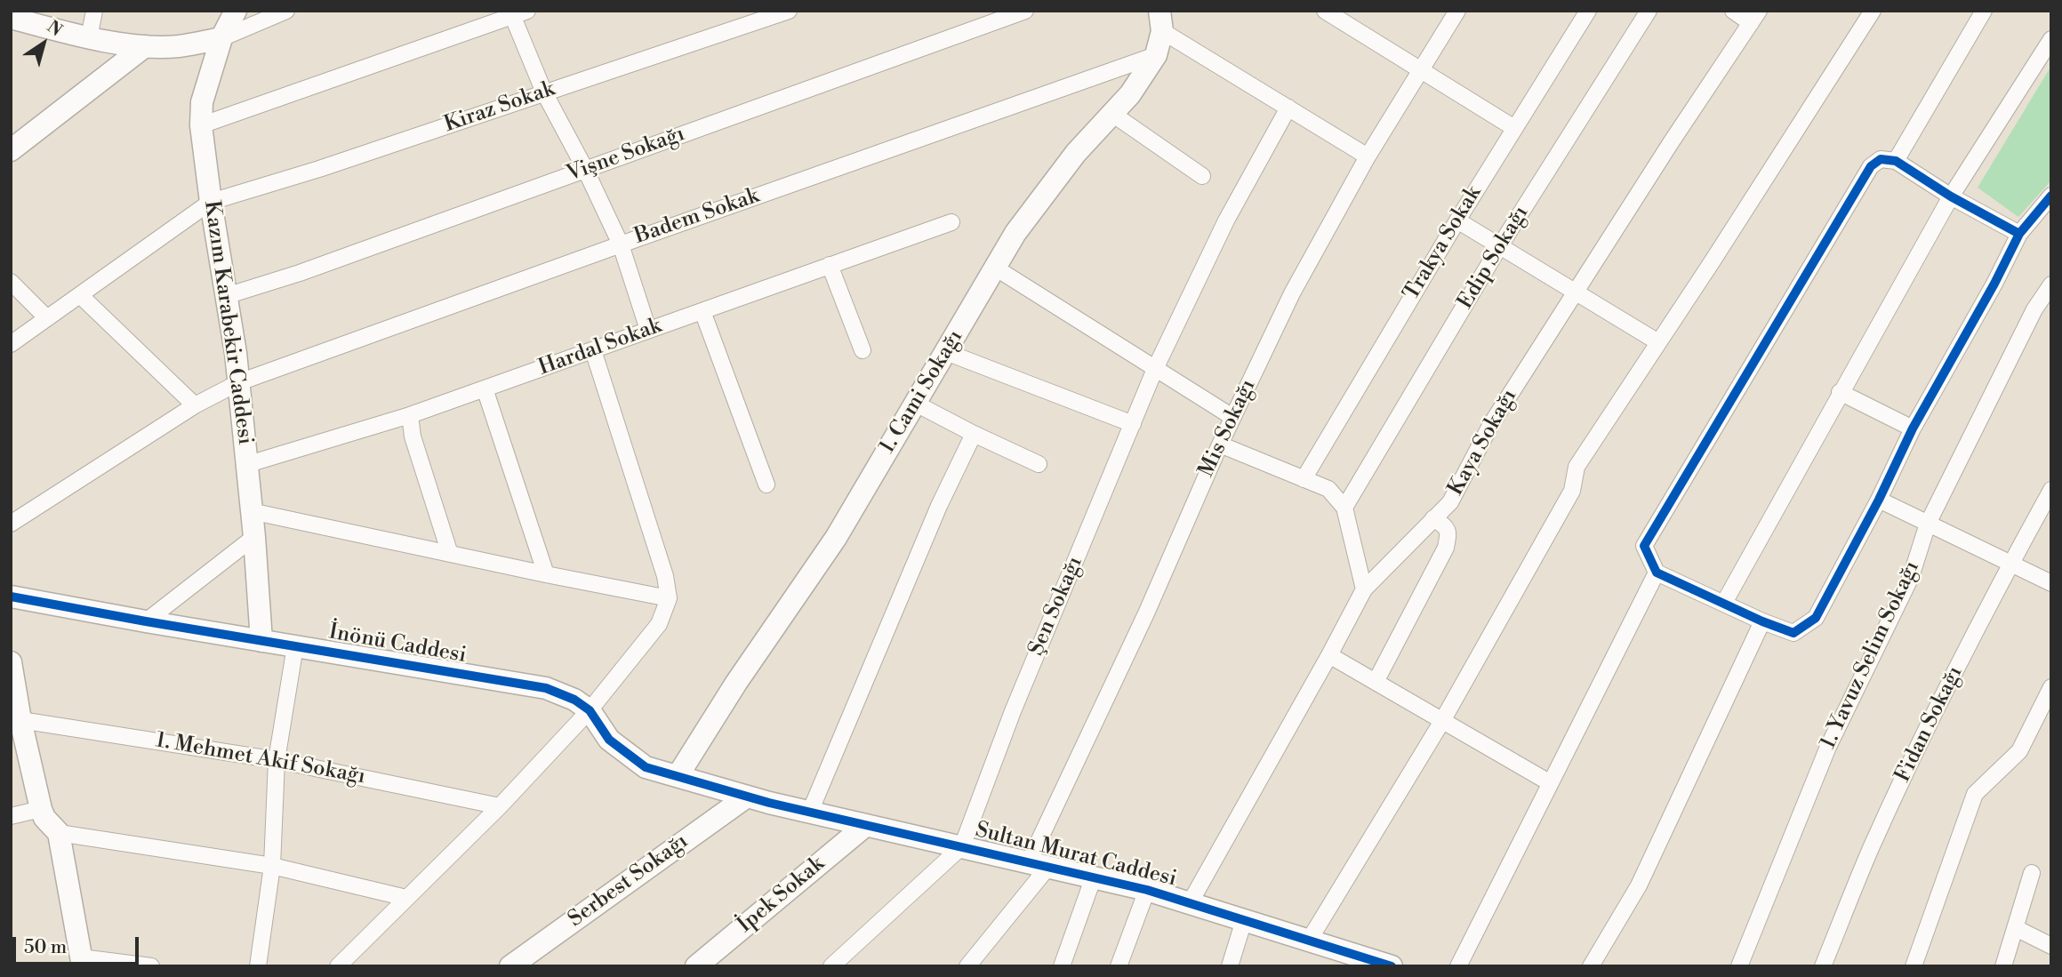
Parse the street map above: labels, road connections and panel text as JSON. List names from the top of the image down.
{
  "streets": {
    "street": [
      "Kiraz Sokak",
      "Vişne Sokağı",
      "Badem Sokak",
      "Trakya Sokak",
      "Edip Sokağı",
      "Kazım Karabekir Caddesi",
      "Hardal Sokak",
      "1. Cami Sokağı",
      "Mis Sokağı",
      "Kaya Sokağı",
      "Şen Sokağı",
      "İnönü Caddesi",
      "1. Yavuz Selim Sokağı",
      "Fidan Sokağı",
      "1. Mehmet Akif Sokağı",
      "Sultan Murat Caddesi",
      "Serbest Sokağı",
      "İpek Sokak"
    ]
  },
  "crossings": [
    ["Kiraz Sokak", "Kazım Karabekir Caddesi"],
    ["Vişne Sokağı", "Kazım Karabekir Caddesi"],
    ["Badem Sokak", "Kazım Karabekir Caddesi"],
    ["Badem Sokak", "1. Cami Sokağı"],
    ["Kazım Karabekir Caddesi", "Hardal Sokak"],
    ["Kazım Karabekir Caddesi", "İnönü Caddesi"],
    ["1. Cami Sokağı", "İnönü Caddesi"],
    ["Mis Sokağı", "Sultan Murat Caddesi"],
    ["Kaya Sokağı", "Sultan Murat Caddesi"],
    ["Şen Sokağı", "Sultan Murat Caddesi"],
    ["İnönü Caddesi", "Sultan Murat Caddesi"],
    ["İnönü Caddesi", "Serbest Sokağı"],
    ["Sultan Murat Caddesi", "Serbest Sokağı"],
    ["Sultan Murat Caddesi", "İpek Sokak"]
  ],
  "scale_bar": "50 m",
  "north": "top right"
}
